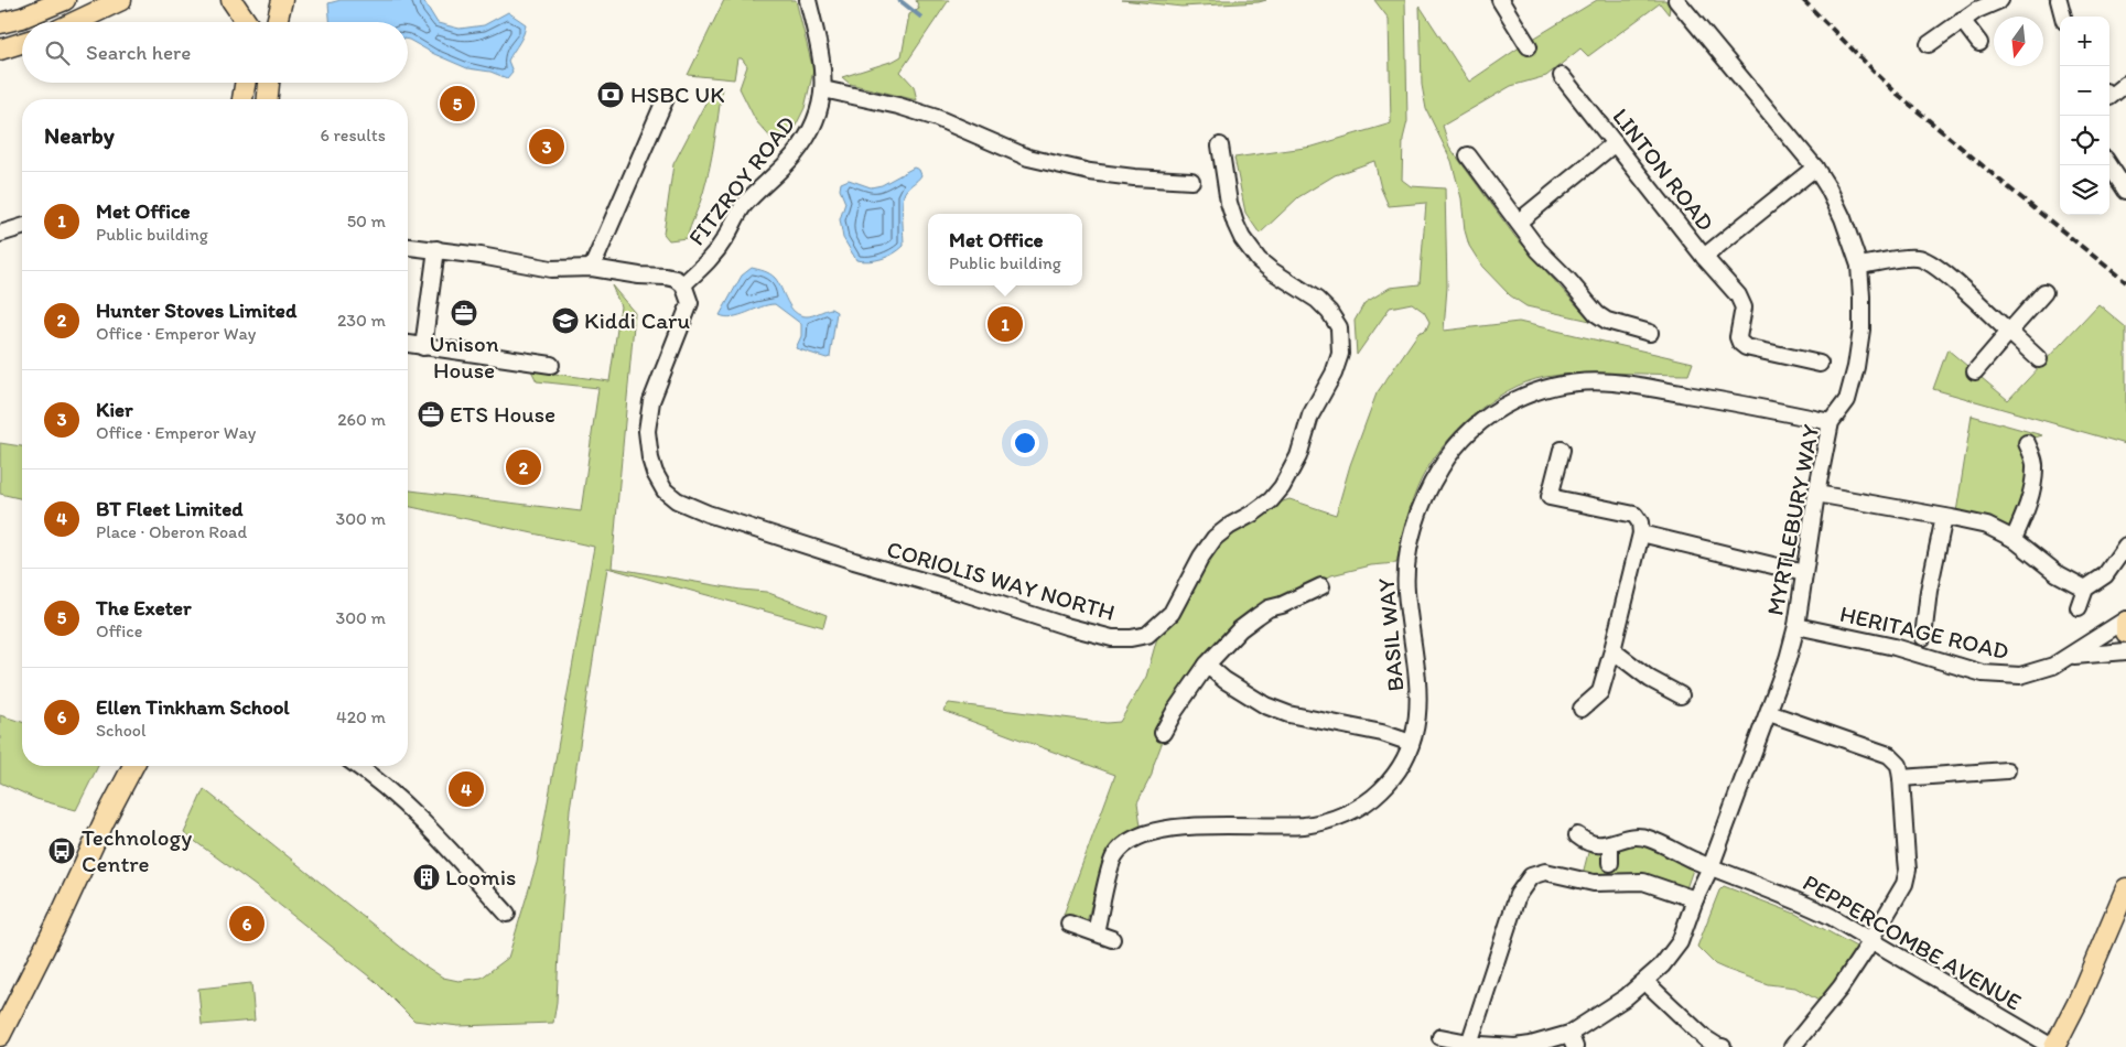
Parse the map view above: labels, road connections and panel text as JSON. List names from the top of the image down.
{
  "streets": {
    "street": [
      "LINTON ROAD",
      "FITZROY ROAD",
      "MYRTLEBURY WAY",
      "CORIOLIS WAY NORTH",
      "HERITAGE ROAD",
      "BASIL WAY",
      "PEPPERCOMBE AVENUE"
    ]
  },
  "crossings": [
    ["LINTON ROAD", "MYRTLEBURY WAY"],
    ["FITZROY ROAD", "CORIOLIS WAY NORTH"],
    ["MYRTLEBURY WAY", "HERITAGE ROAD"],
    ["MYRTLEBURY WAY", "BASIL WAY"],
    ["MYRTLEBURY WAY", "PEPPERCOMBE AVENUE"]
  ],
  "places": {
    "bank": ["HSBC UK"],
    "office": ["Unison House", "ETS House"],
    "school or university": ["Kiddi Caru"],
    "bus stop": ["Technology Centre"],
    "building": ["Loomis"]
  },
  "north": "bottom",
  "page": {
    "map_buttons": ["+", "−"],
    "search": "Search here",
    "pins": [
      "5",
      "3",
      "1",
      "2",
      "4",
      "6"
    ],
    "heading": ["Nearby", "6 results"],
    "list": [
      {
        "mark": "1",
        "name": "Met Office",
        "note": "Public building",
        "value": "50 m"
      },
      {
        "mark": "2",
        "name": "Hunter Stoves Limited",
        "note": "Office · Emperor Way",
        "value": "230 m"
      },
      {
        "mark": "3",
        "name": "Kier",
        "note": "Office · Emperor Way",
        "value": "260 m"
      },
      {
        "mark": "4",
        "name": "BT Fleet Limited",
        "note": "Place · Oberon Road",
        "value": "300 m"
      },
      {
        "mark": "5",
        "name": "The Exeter",
        "note": "Office",
        "value": "300 m"
      },
      {
        "mark": "6",
        "name": "Ellen Tinkham School",
        "note": "School",
        "value": "420 m"
      }
    ],
    "popup": ["Met Office", "Public building"]
  }
}
